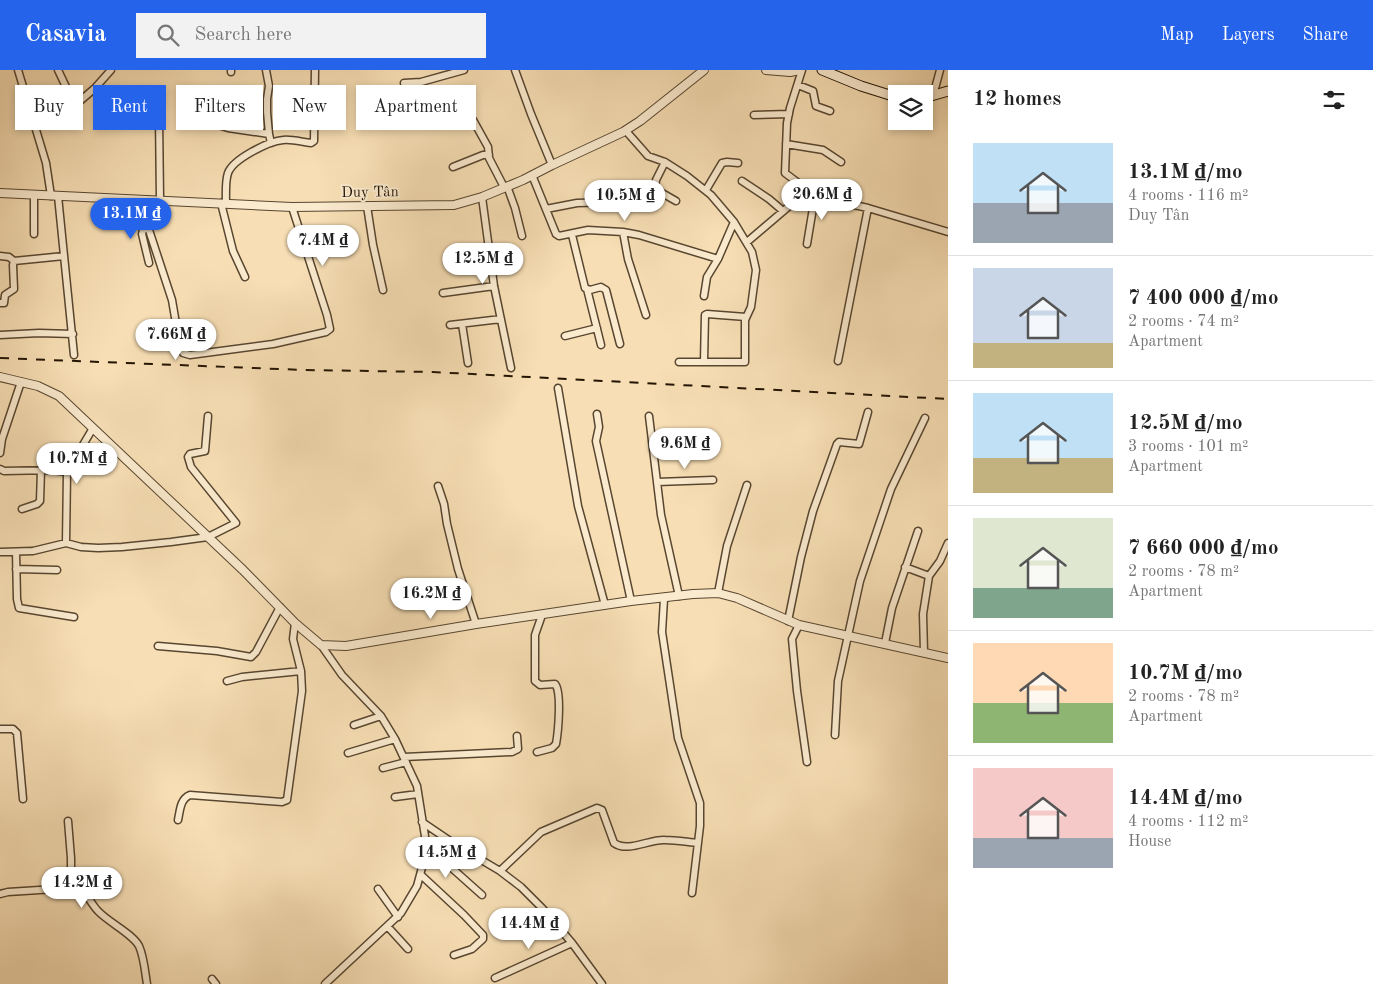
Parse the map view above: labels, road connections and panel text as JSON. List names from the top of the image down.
{
  "streets": {
    "street": ["Duy Tân"]
  },
  "page": {
    "header": "Casavia",
    "search": "Search here",
    "nav": ["Map", "Layers", "Share"],
    "heading": "12 homes",
    "chip": [
      "Buy",
      "Rent",
      "Filters",
      "New",
      "Apartment"
    ],
    "list": [
      {
        "name": "13.1M ₫/mo",
        "note": "4 rooms · 116 m² · Duy Tân"
      },
      {
        "name": "7 400 000 ₫/mo",
        "note": "2 rooms · 74 m² · Apartment"
      },
      {
        "name": "12.5M ₫/mo",
        "note": "3 rooms · 101 m² · Apartment"
      },
      {
        "name": "7 660 000 ₫/mo",
        "note": "2 rooms · 78 m² · Apartment"
      },
      {
        "name": "10.7M ₫/mo",
        "note": "2 rooms · 78 m² · Apartment"
      },
      {
        "name": "14.4M ₫/mo",
        "note": "4 rooms · 112 m² · House"
      }
    ],
    "price": [
      "20.6M ₫",
      "10.5M ₫",
      "13.1M ₫",
      "7.4M ₫",
      "12.5M ₫",
      "7.66M ₫",
      "9.6M ₫",
      "10.7M ₫",
      "16.2M ₫",
      "14.5M ₫",
      "14.2M ₫",
      "14.4M ₫"
    ]
  }
}
